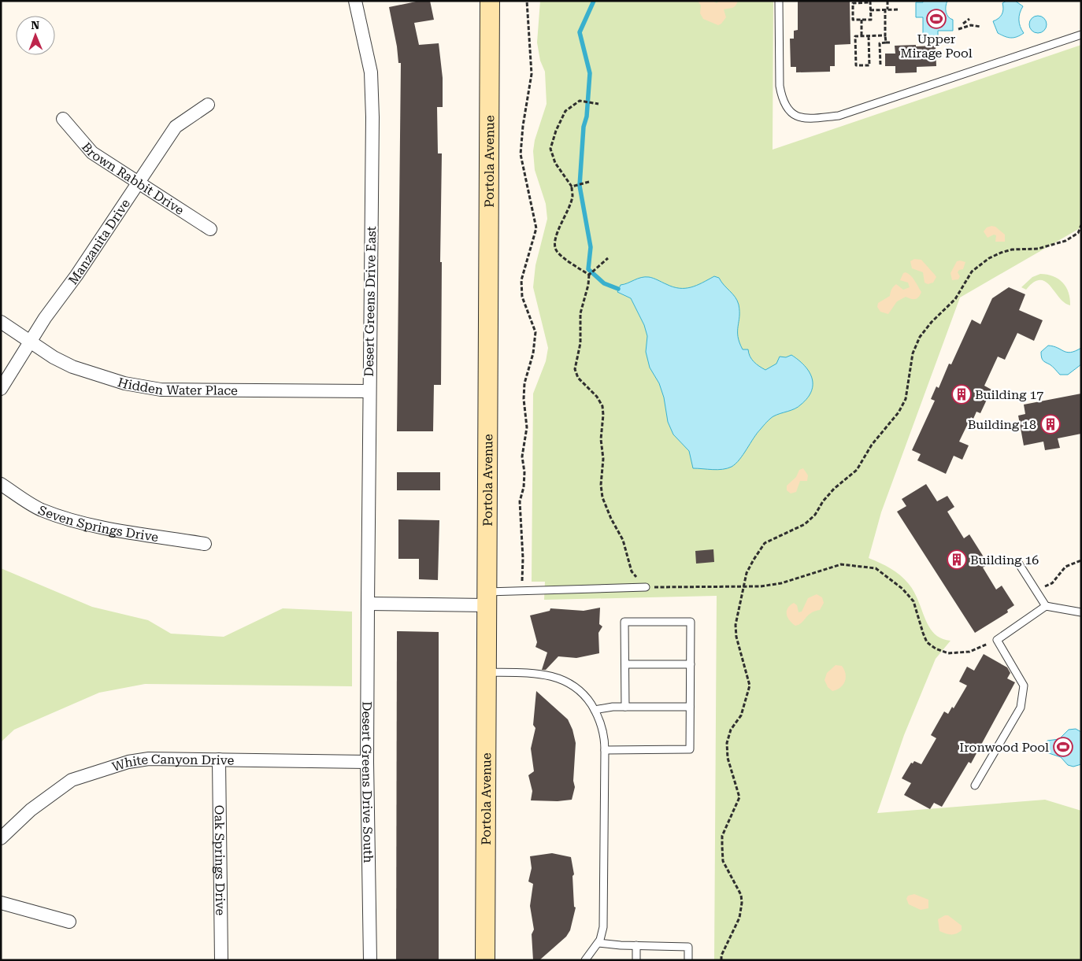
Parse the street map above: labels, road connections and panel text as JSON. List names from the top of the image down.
{
  "streets": {
    "main road": ["Portola Avenue"],
    "street": [
      "Brown Rabbit Drive",
      "Manzanita Drive",
      "Desert Greens Drive East",
      "Hidden Water Place",
      "Seven Springs Drive",
      "White Canyon Drive",
      "Desert Greens Drive South",
      "Oak Springs Drive"
    ]
  },
  "crossings": [
    ["Brown Rabbit Drive", "Manzanita Drive"],
    ["Manzanita Drive", "Hidden Water Place"],
    ["Desert Greens Drive East", "Hidden Water Place"],
    ["Desert Greens Drive East", "Desert Greens Drive South"],
    ["White Canyon Drive", "Desert Greens Drive South"],
    ["White Canyon Drive", "Oak Springs Drive"]
  ],
  "places": {
    "sports": ["Upper Mirage Pool", "Ironwood Pool"],
    "building": ["Building 17", "Building 18", "Building 16"]
  },
  "north": "top"
}
